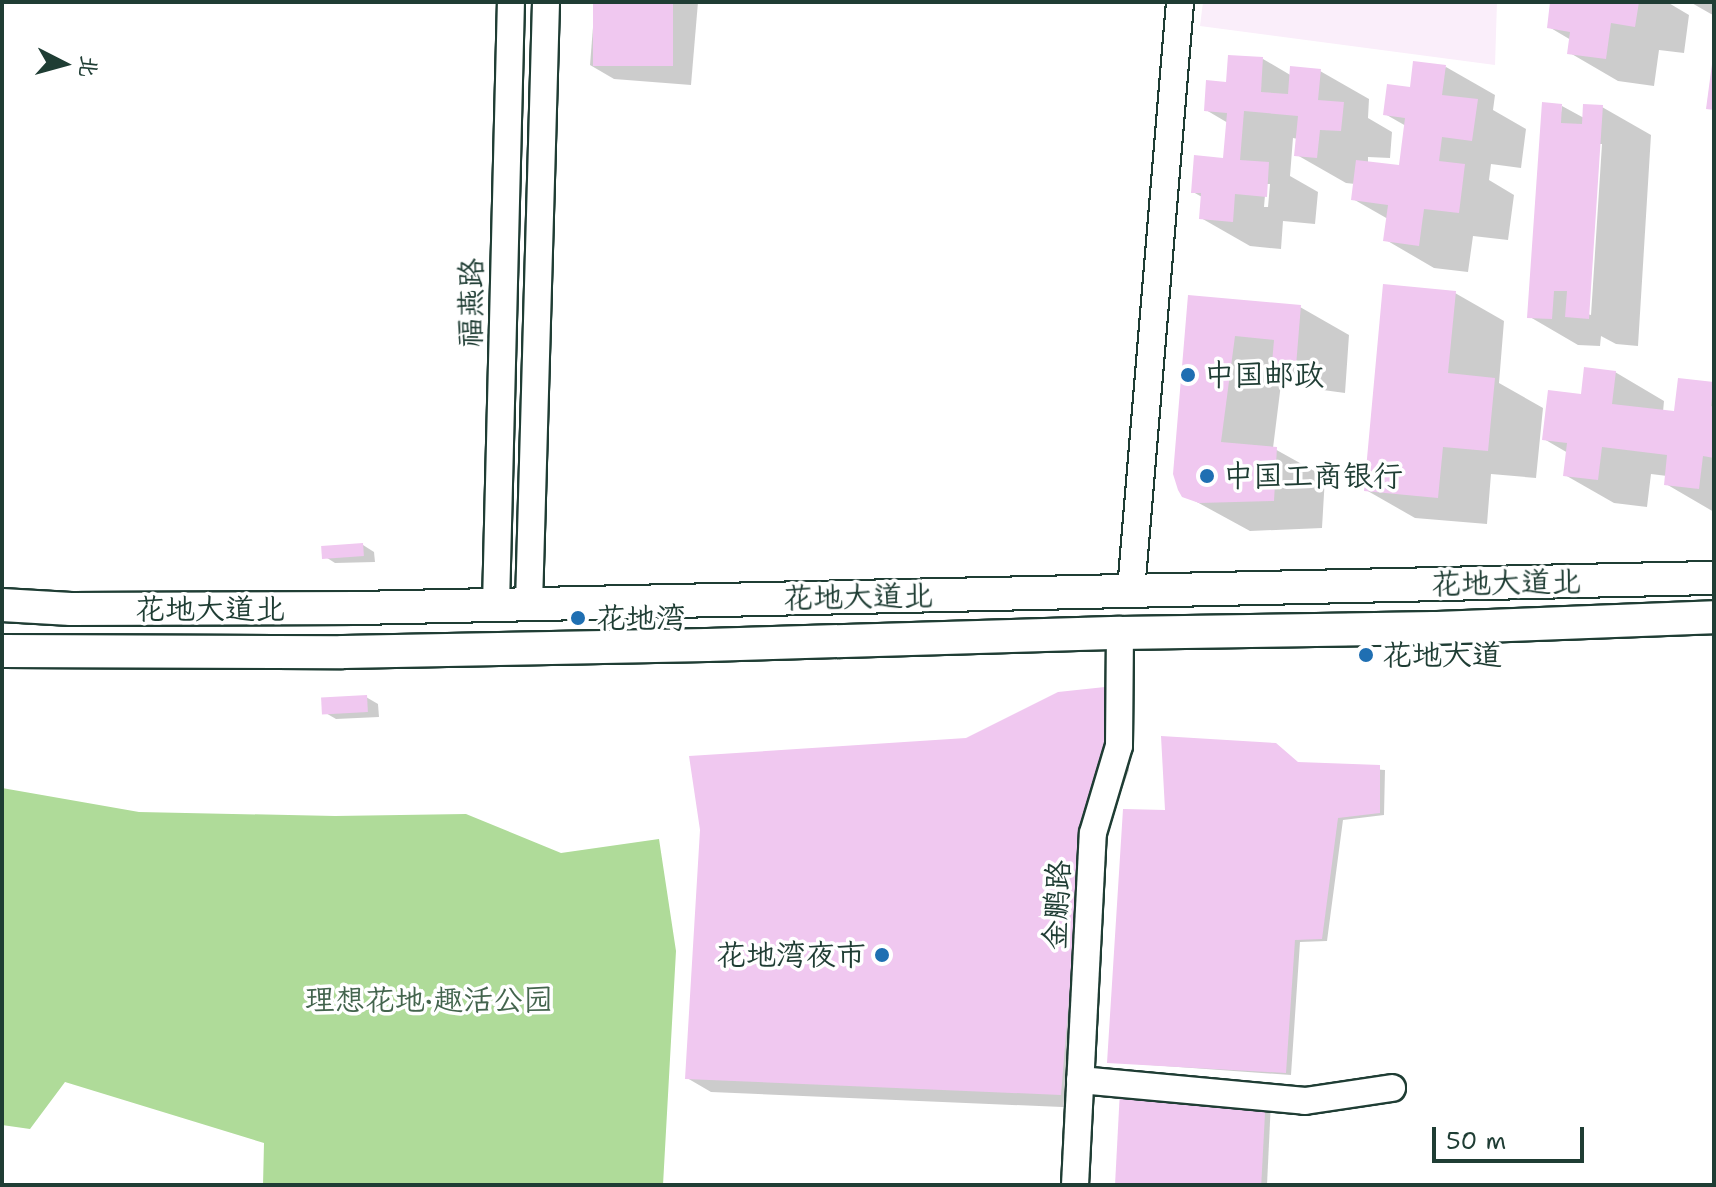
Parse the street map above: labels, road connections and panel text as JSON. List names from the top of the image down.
{
  "streets": {
    "main road": ["花地大道北"],
    "street": ["福燕路", "金鹏路"]
  },
  "crossings": [
    ["福燕路", "花地大道北"],
    ["花地大道北", "金鹏路"]
  ],
  "parks": ["理想花地·趣活公园"],
  "places": [
    "中国邮政",
    "中国工商银行",
    "花地湾",
    "花地大道",
    "花地湾夜市"
  ],
  "scale_bar": "50 m",
  "north": "right"
}
